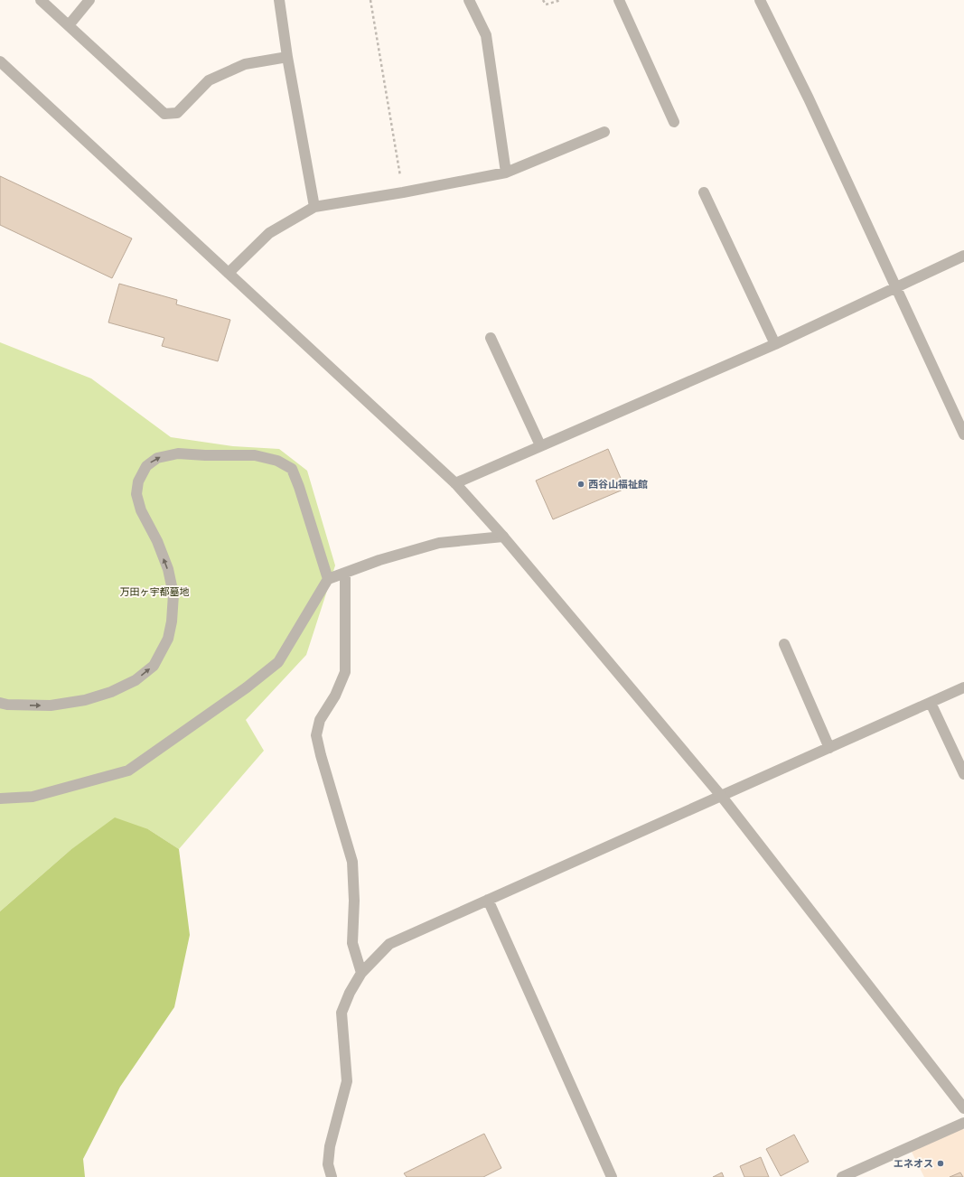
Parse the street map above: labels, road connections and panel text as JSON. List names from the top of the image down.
{
  "parks": ["万田ヶ宇都墓地"],
  "places": ["西谷山福祉館", "エネオス"]
}
